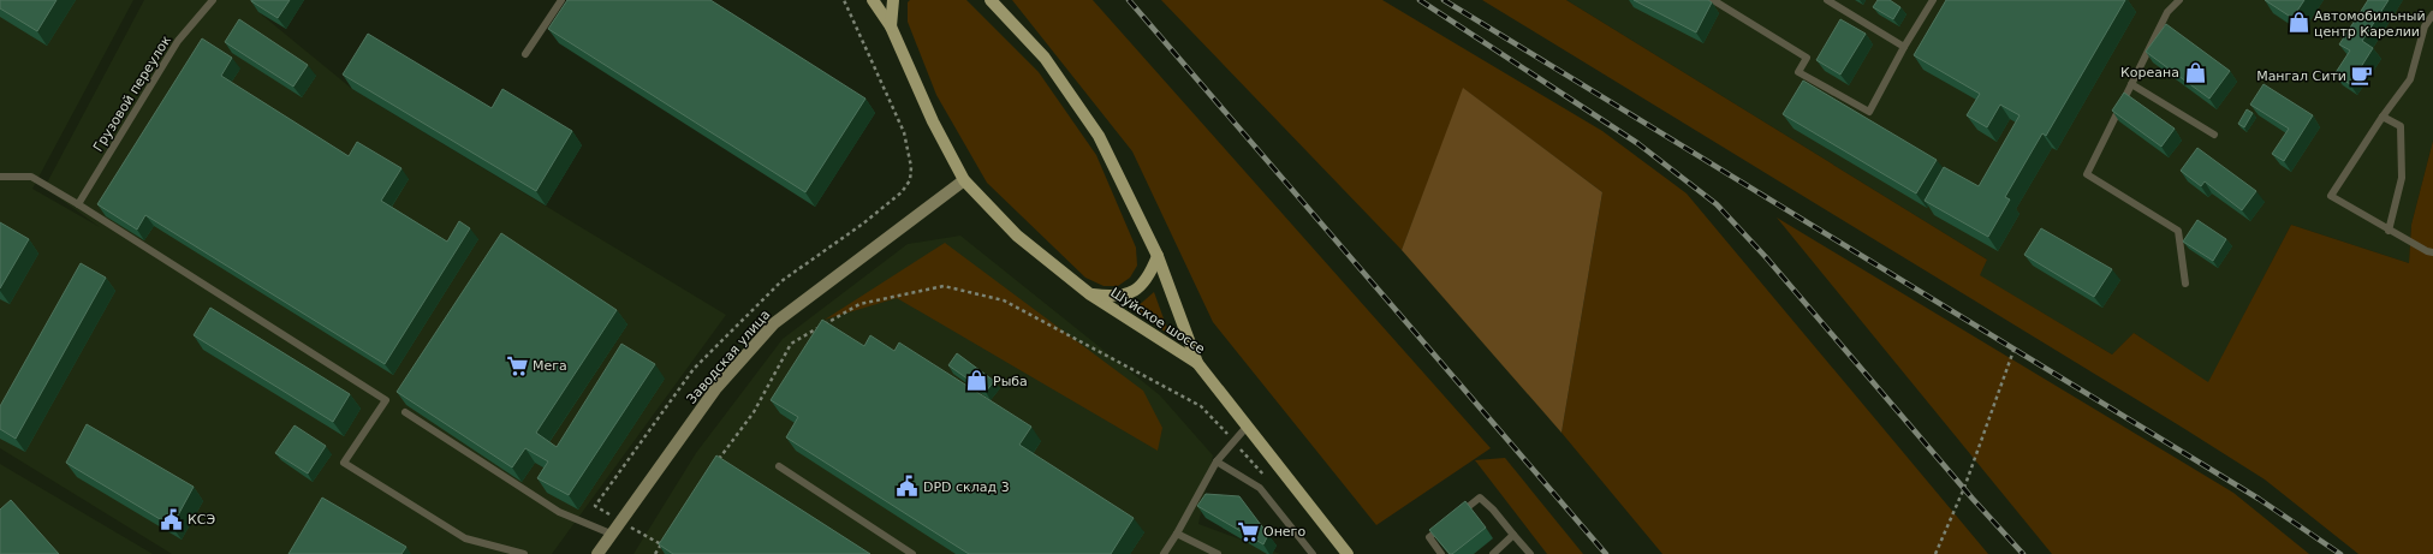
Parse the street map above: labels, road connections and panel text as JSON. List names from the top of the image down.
{
  "streets": {
    "main road": ["Шуйское шоссе", "Заводская улица"],
    "lane": ["Грузовой переулок"]
  },
  "crossings": [
    ["Шуйское шоссе", "Заводская улица"]
  ],
  "places": {
    "shop": ["Автомобильный центр Карелии", "Кореана", "Рыба"],
    "cafe": ["Мангал Сити"],
    "supermarket": ["Мега", "Онего"],
    "public building": ["DPD склад 3", "КСЭ"]
  }
}
